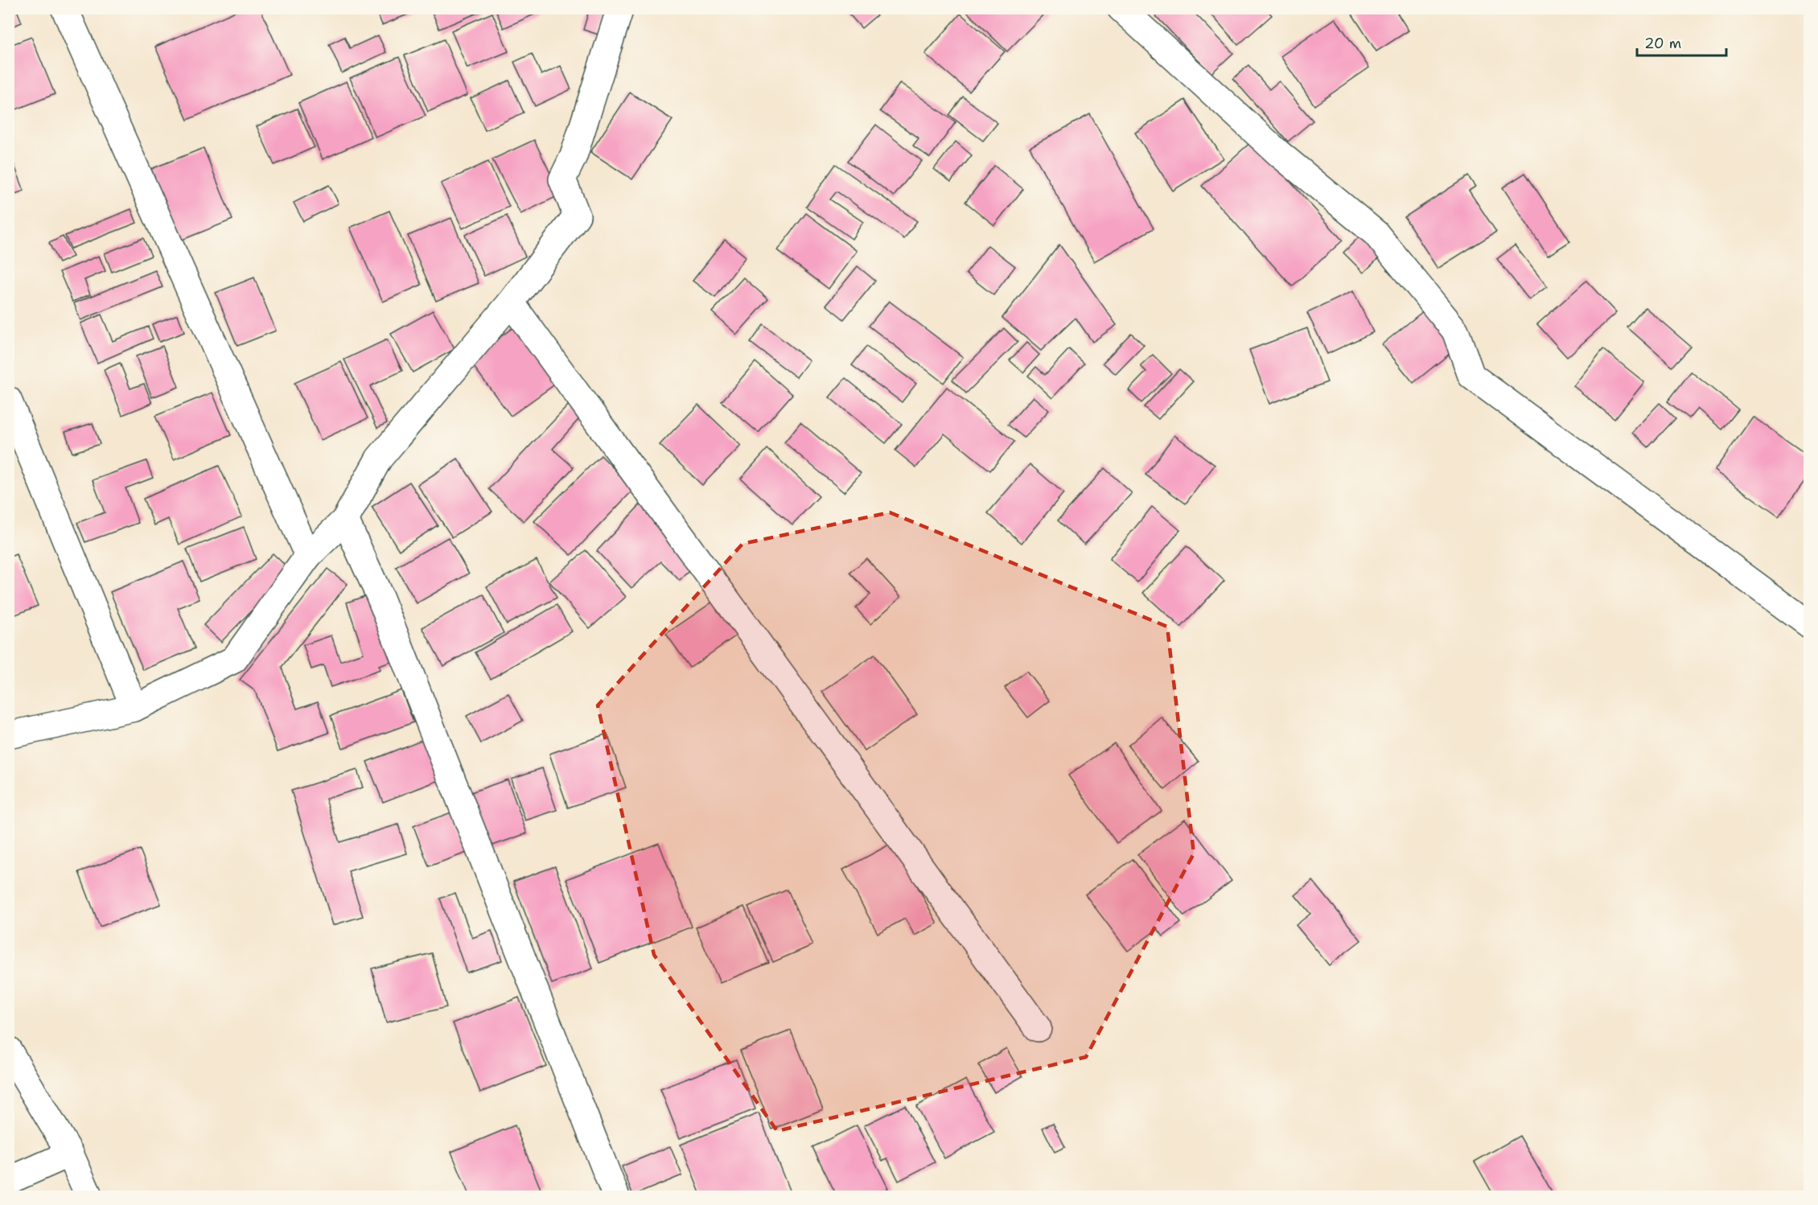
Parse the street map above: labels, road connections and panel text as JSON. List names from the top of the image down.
{
  "scale_bar": "20 m"
}
